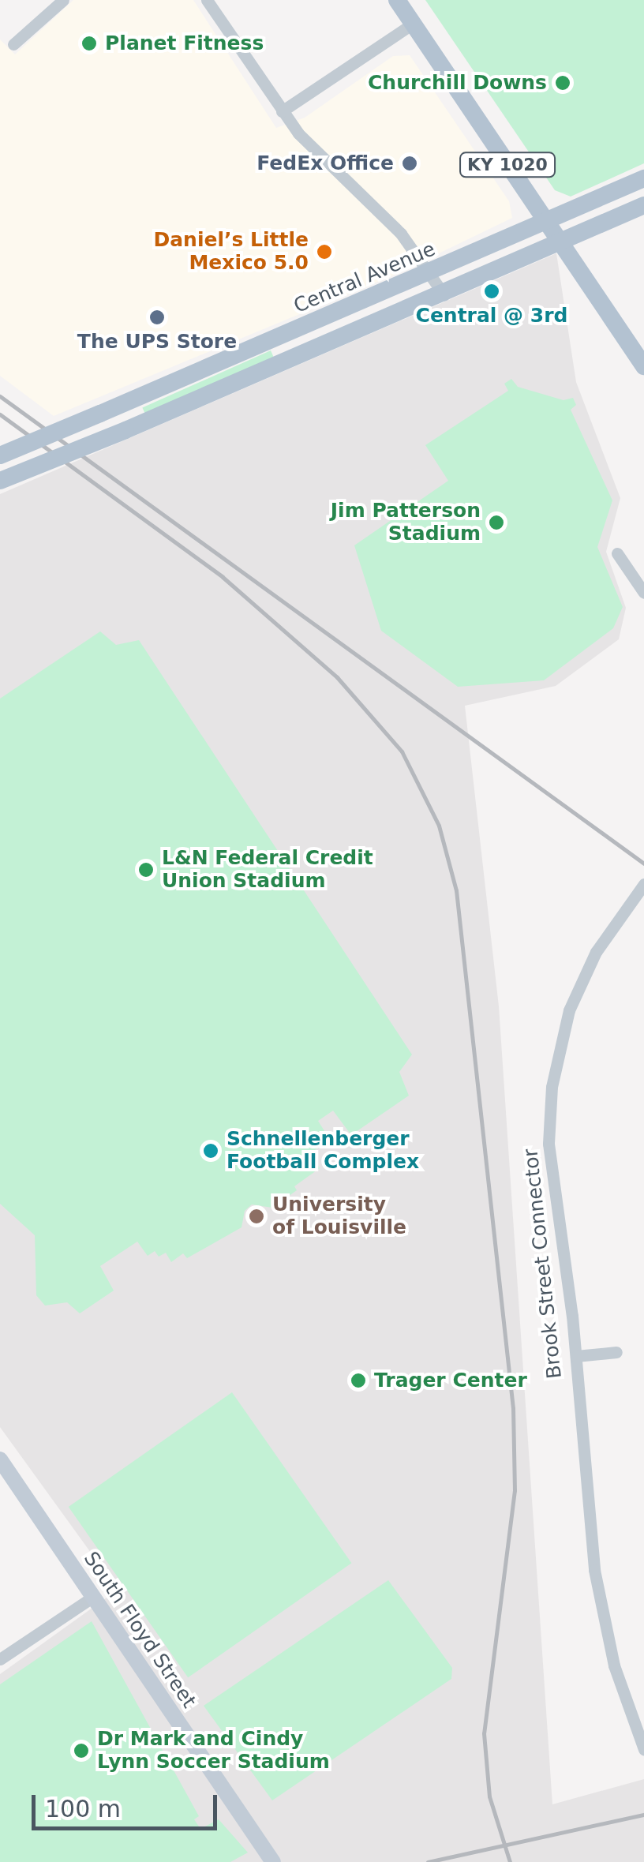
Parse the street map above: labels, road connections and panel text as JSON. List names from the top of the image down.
{
  "streets": {
    "main road": ["KY 1020", "Central Avenue"],
    "street": ["Brook Street Connector", "South Floyd Street"]
  },
  "crossings": [
    ["KY 1020", "Central Avenue"]
  ],
  "places": [
    "Planet Fitness",
    "Churchill Downs",
    "FedEx Office",
    "Daniel’s Little Mexico 5.0",
    "Central @ 3rd",
    "The UPS Store",
    "Jim Patterson Stadium",
    "L&N Federal Credit Union Stadium",
    "Schnellenberger Football Complex",
    "University of Louisville",
    "Trager Center",
    "Dr Mark and Cindy Lynn Soccer Stadium"
  ],
  "scale_bar": "100 m"
}
